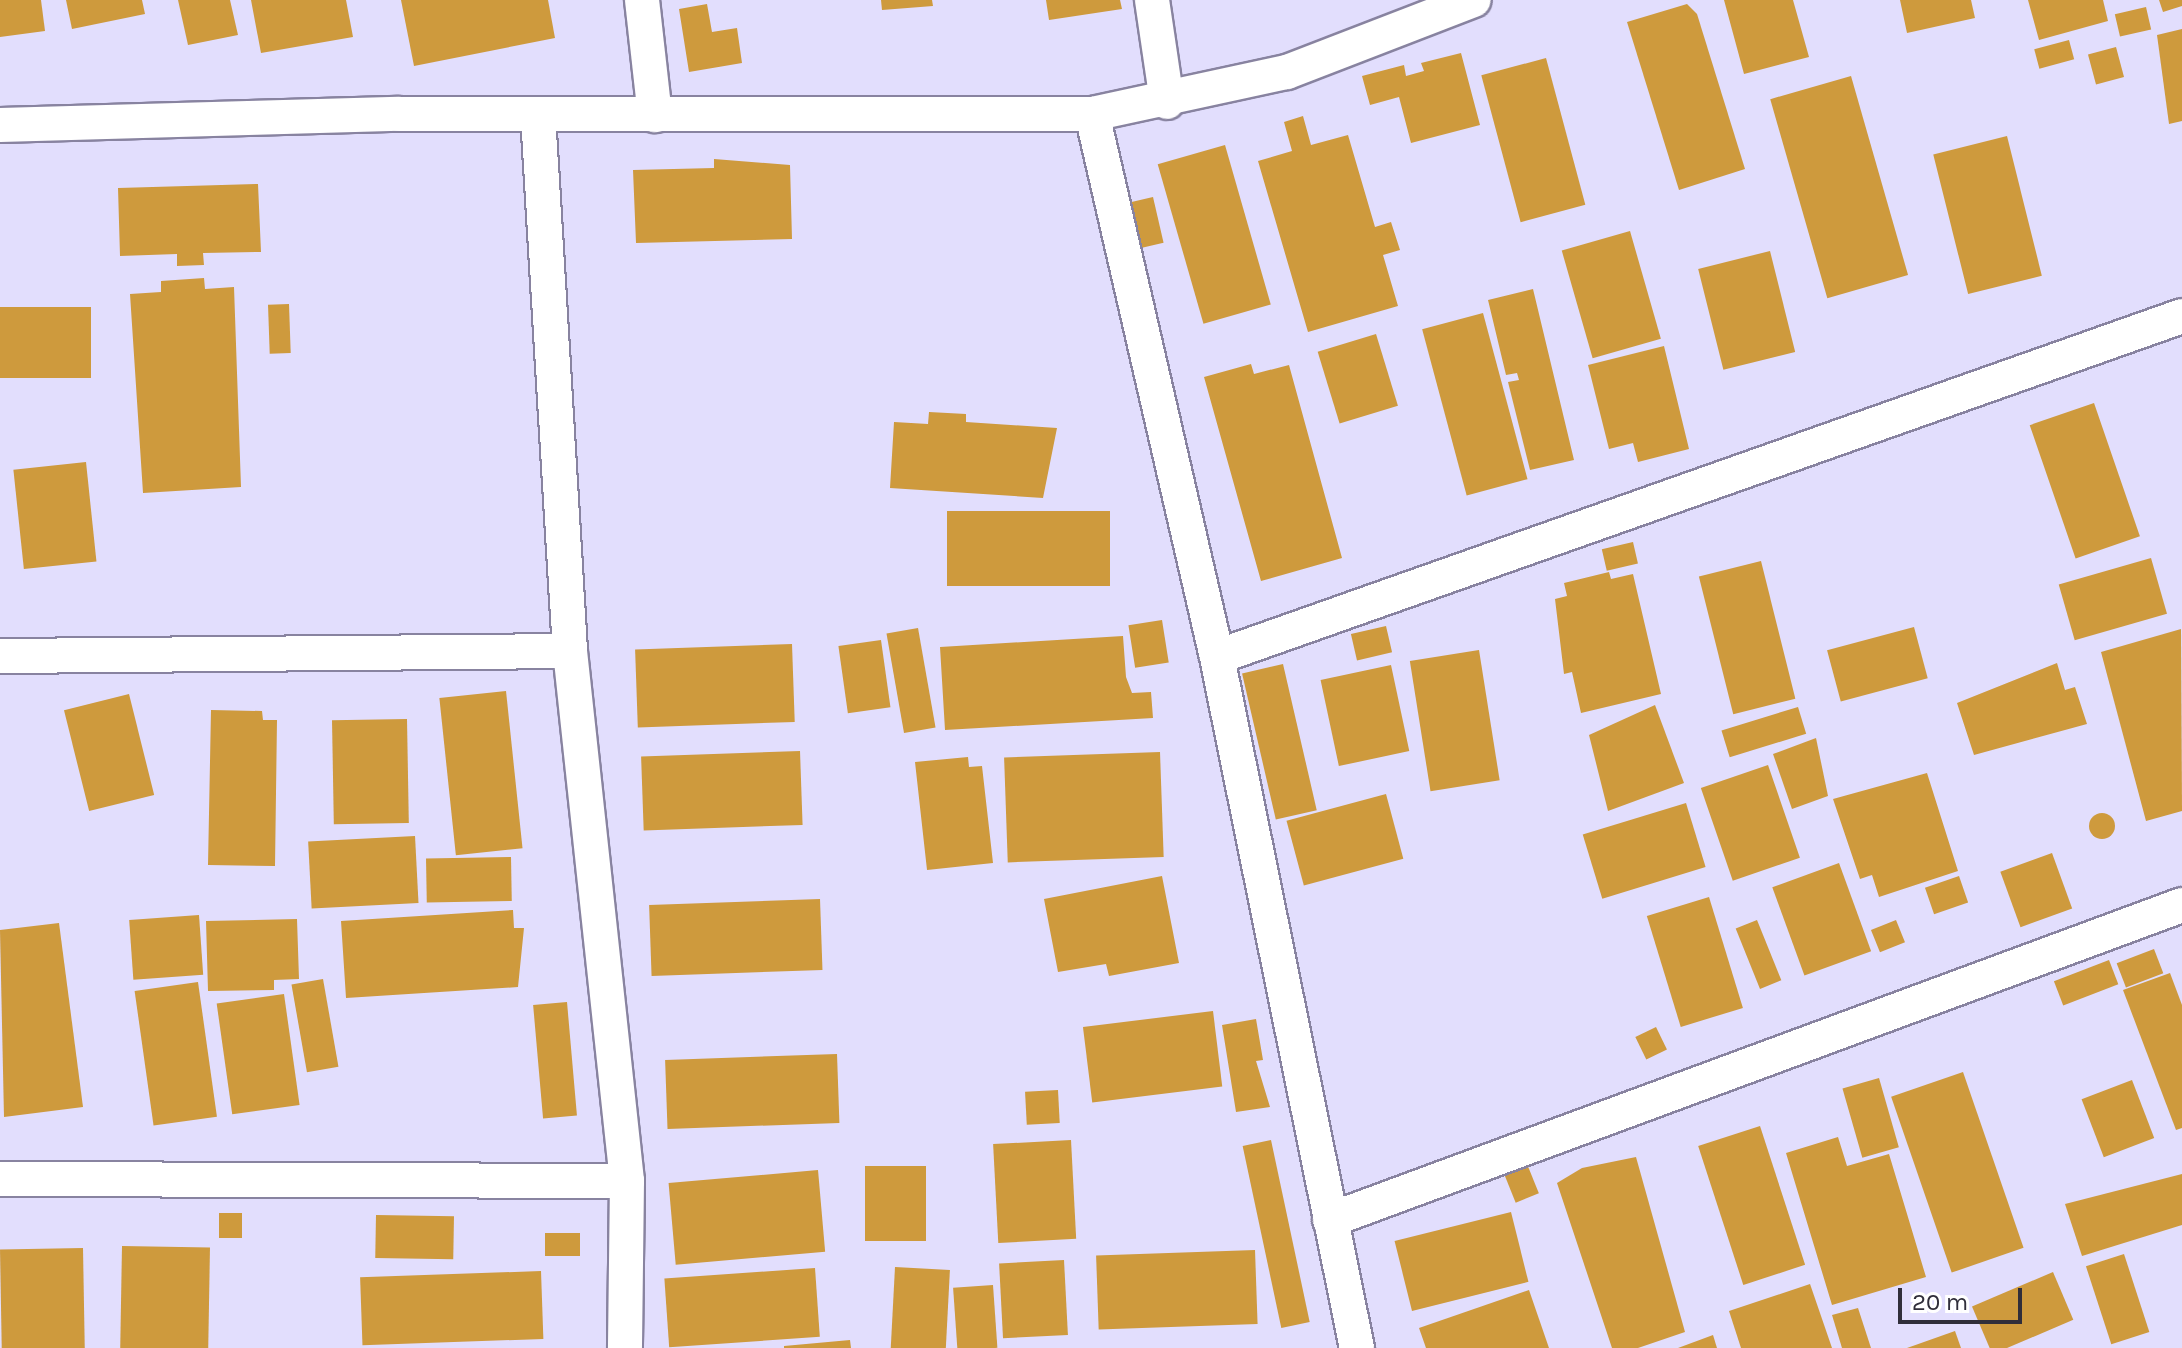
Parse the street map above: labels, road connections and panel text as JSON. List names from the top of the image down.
{
  "scale_bar": "20 m"
}
